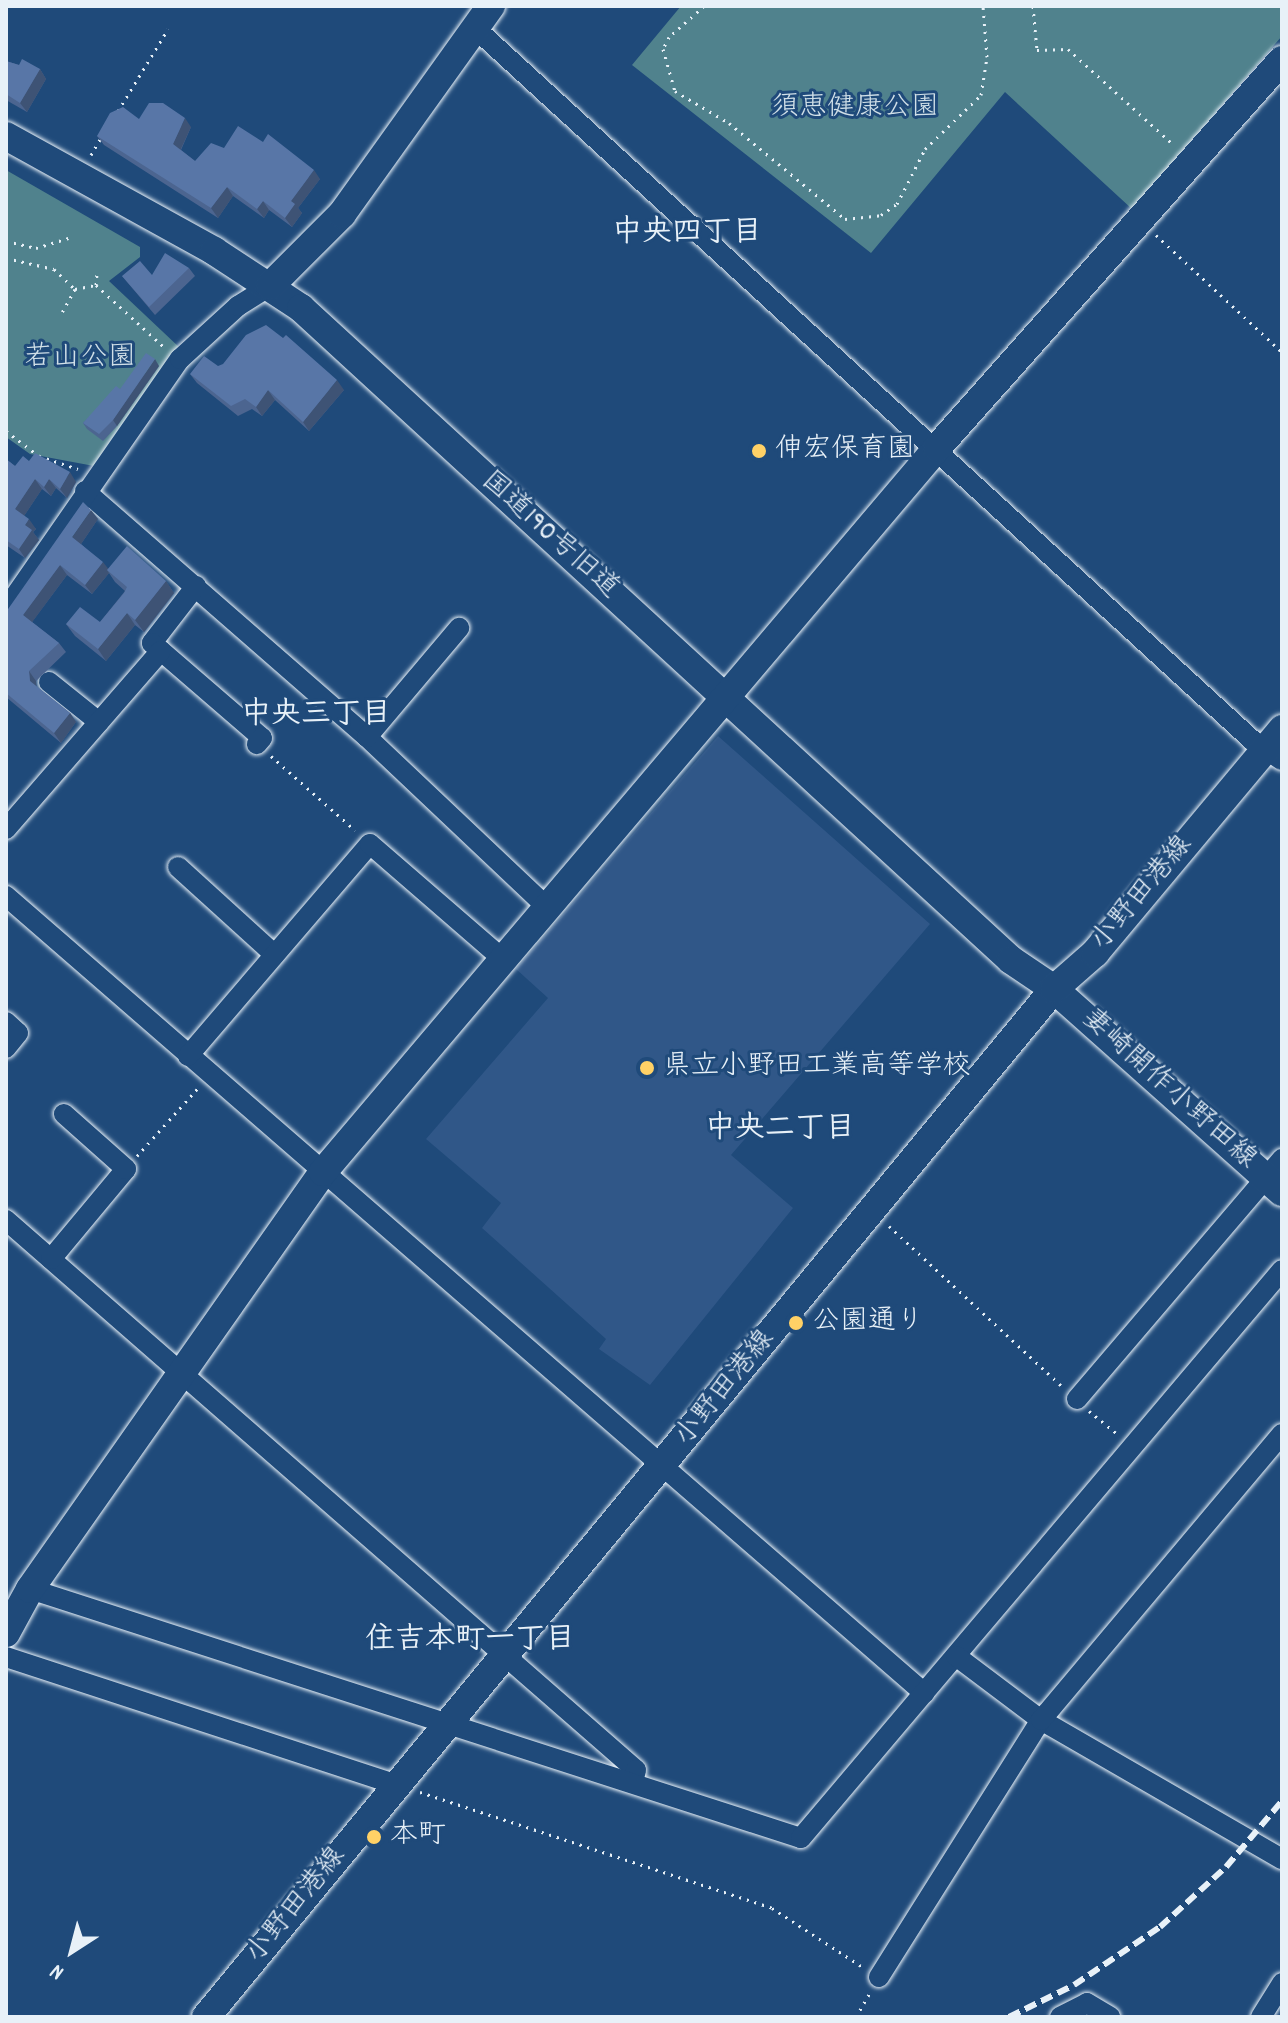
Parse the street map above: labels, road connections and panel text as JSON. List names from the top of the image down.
{
  "streets": {
    "street": ["国道190号旧道", "小野田港線", "妻崎開作小野田線"]
  },
  "crossings": [
    ["国道190号旧道", "小野田港線"],
    ["国道190号旧道", "妻崎開作小野田線"],
    ["小野田港線", "妻崎開作小野田線"]
  ],
  "districts": [
    "中央四丁目",
    "中央三丁目",
    "中央二丁目",
    "住吉本町一丁目"
  ],
  "parks": ["須恵健康公園", "若山公園"],
  "places": [
    "伸宏保育園",
    "県立小野田工業高等学校",
    "公園通り",
    "本町"
  ],
  "north": "bottom left"
}
